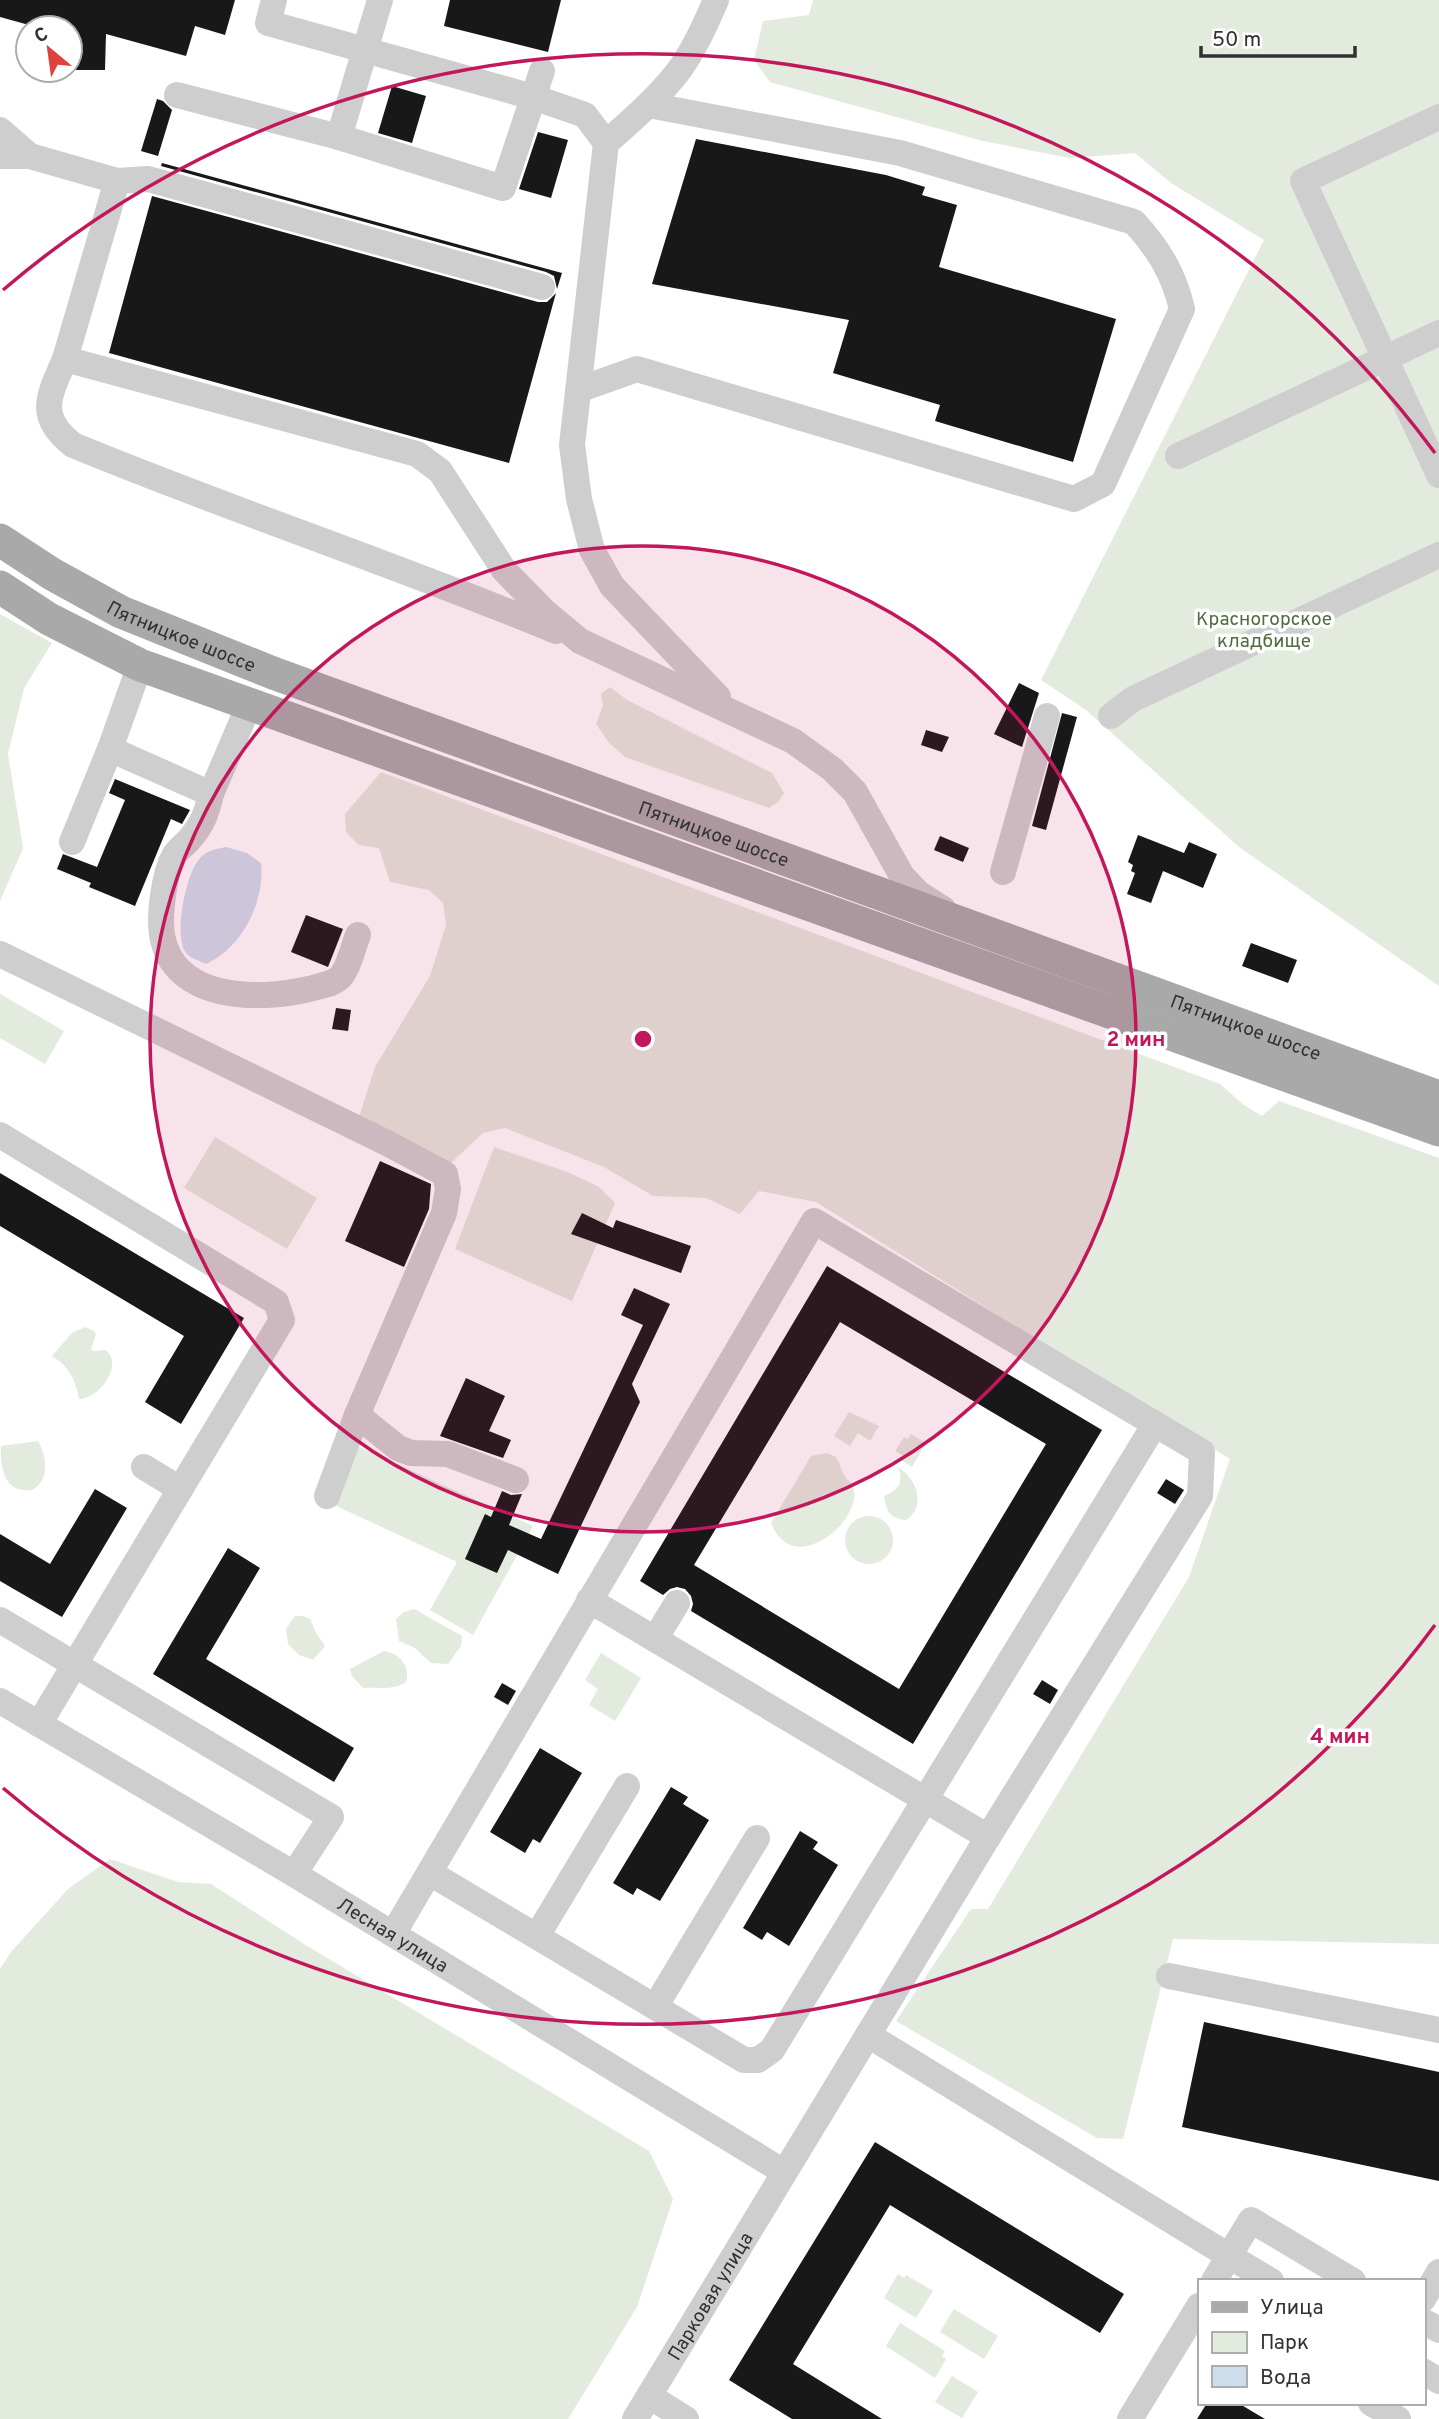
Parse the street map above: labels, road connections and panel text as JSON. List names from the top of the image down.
{
  "streets": {
    "main road": ["Пятницкое шоссе"],
    "street": ["Лесная улица", "Парковая улица"]
  },
  "crossings": [
    ["Лесная улица", "Парковая улица"]
  ],
  "parks": ["Красногорское кладбище"],
  "legend": ["Улица", "Парк", "Вода"],
  "scale_bar": "50 m",
  "north": "top left",
  "rings": ["2 мин", "4 мин"]
}
